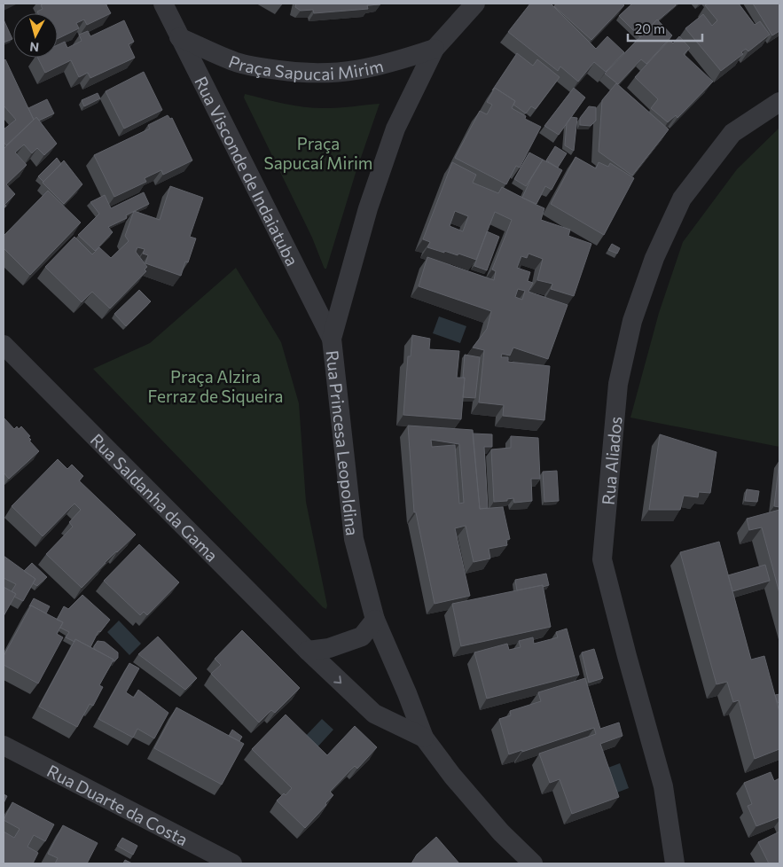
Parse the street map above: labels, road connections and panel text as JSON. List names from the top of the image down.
{
  "streets": {
    "street": [
      "Praça Sapucai Mirim",
      "Rua Visconde de Indaiatuba",
      "Rua Princesa Leopoldina",
      "Rua Aliados",
      "Rua Saldanha da Gama",
      "Rua Duarte da Costa"
    ]
  },
  "crossings": [
    ["Praça Sapucai Mirim", "Rua Visconde de Indaiatuba"],
    ["Praça Sapucai Mirim", "Rua Princesa Leopoldina"],
    ["Rua Visconde de Indaiatuba", "Rua Princesa Leopoldina"],
    ["Rua Princesa Leopoldina", "Rua Saldanha da Gama"]
  ],
  "parks": ["Praça Sapucaí Mirim", "Praça Alzira Ferraz de Siqueira"],
  "scale_bar": "20 m",
  "north": "bottom"
}
